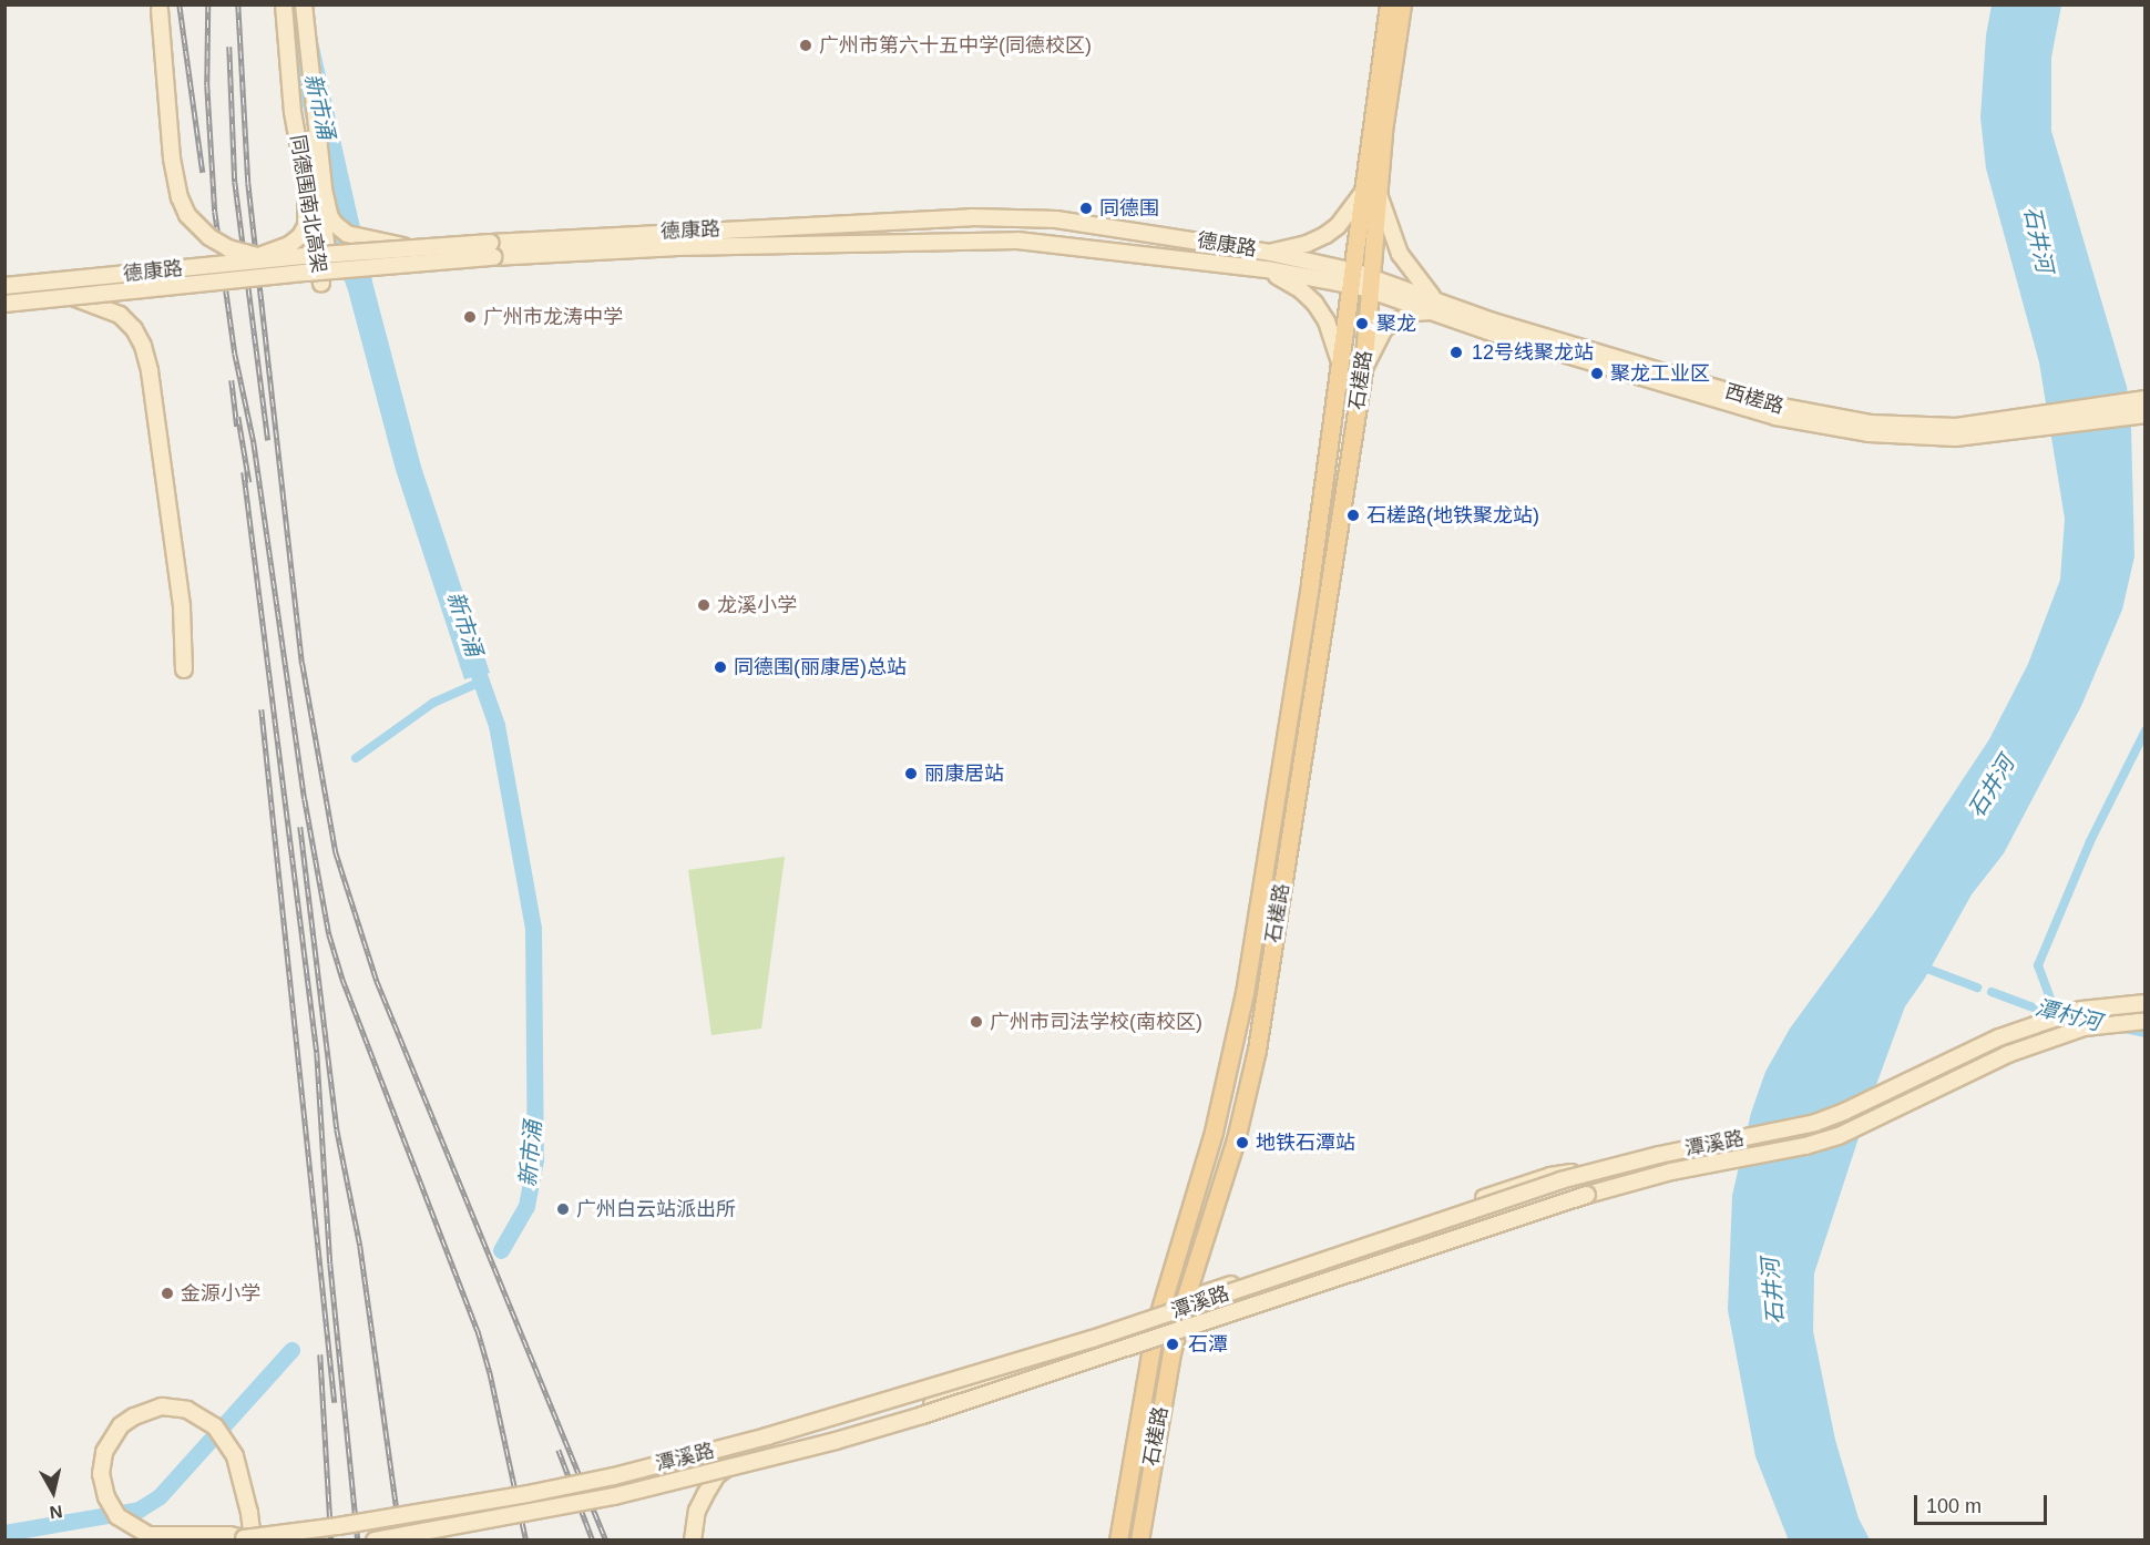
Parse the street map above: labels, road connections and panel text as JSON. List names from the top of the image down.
{
  "streets": {
    "main road": [
      "同德围南北高架",
      "德康路",
      "石槎路",
      "西槎路",
      "潭溪路"
    ]
  },
  "crossings": [
    ["德康路", "石槎路"],
    ["德康路", "西槎路"],
    ["石槎路", "西槎路"]
  ],
  "water": ["新市涌", "石井河", "潭村河"],
  "places": [
    "广州市第六十五中学(同德校区)",
    "同德围",
    "广州市龙涛中学",
    "聚龙",
    "12号线聚龙站",
    "聚龙工业区",
    "石槎路(地铁聚龙站)",
    "龙溪小学",
    "同德围(丽康居)总站",
    "丽康居站",
    "广州市司法学校(南校区)",
    "地铁石潭站",
    "广州白云站派出所",
    "金源小学",
    "石潭"
  ],
  "scale_bar": "100 m",
  "north": "bottom"
}
